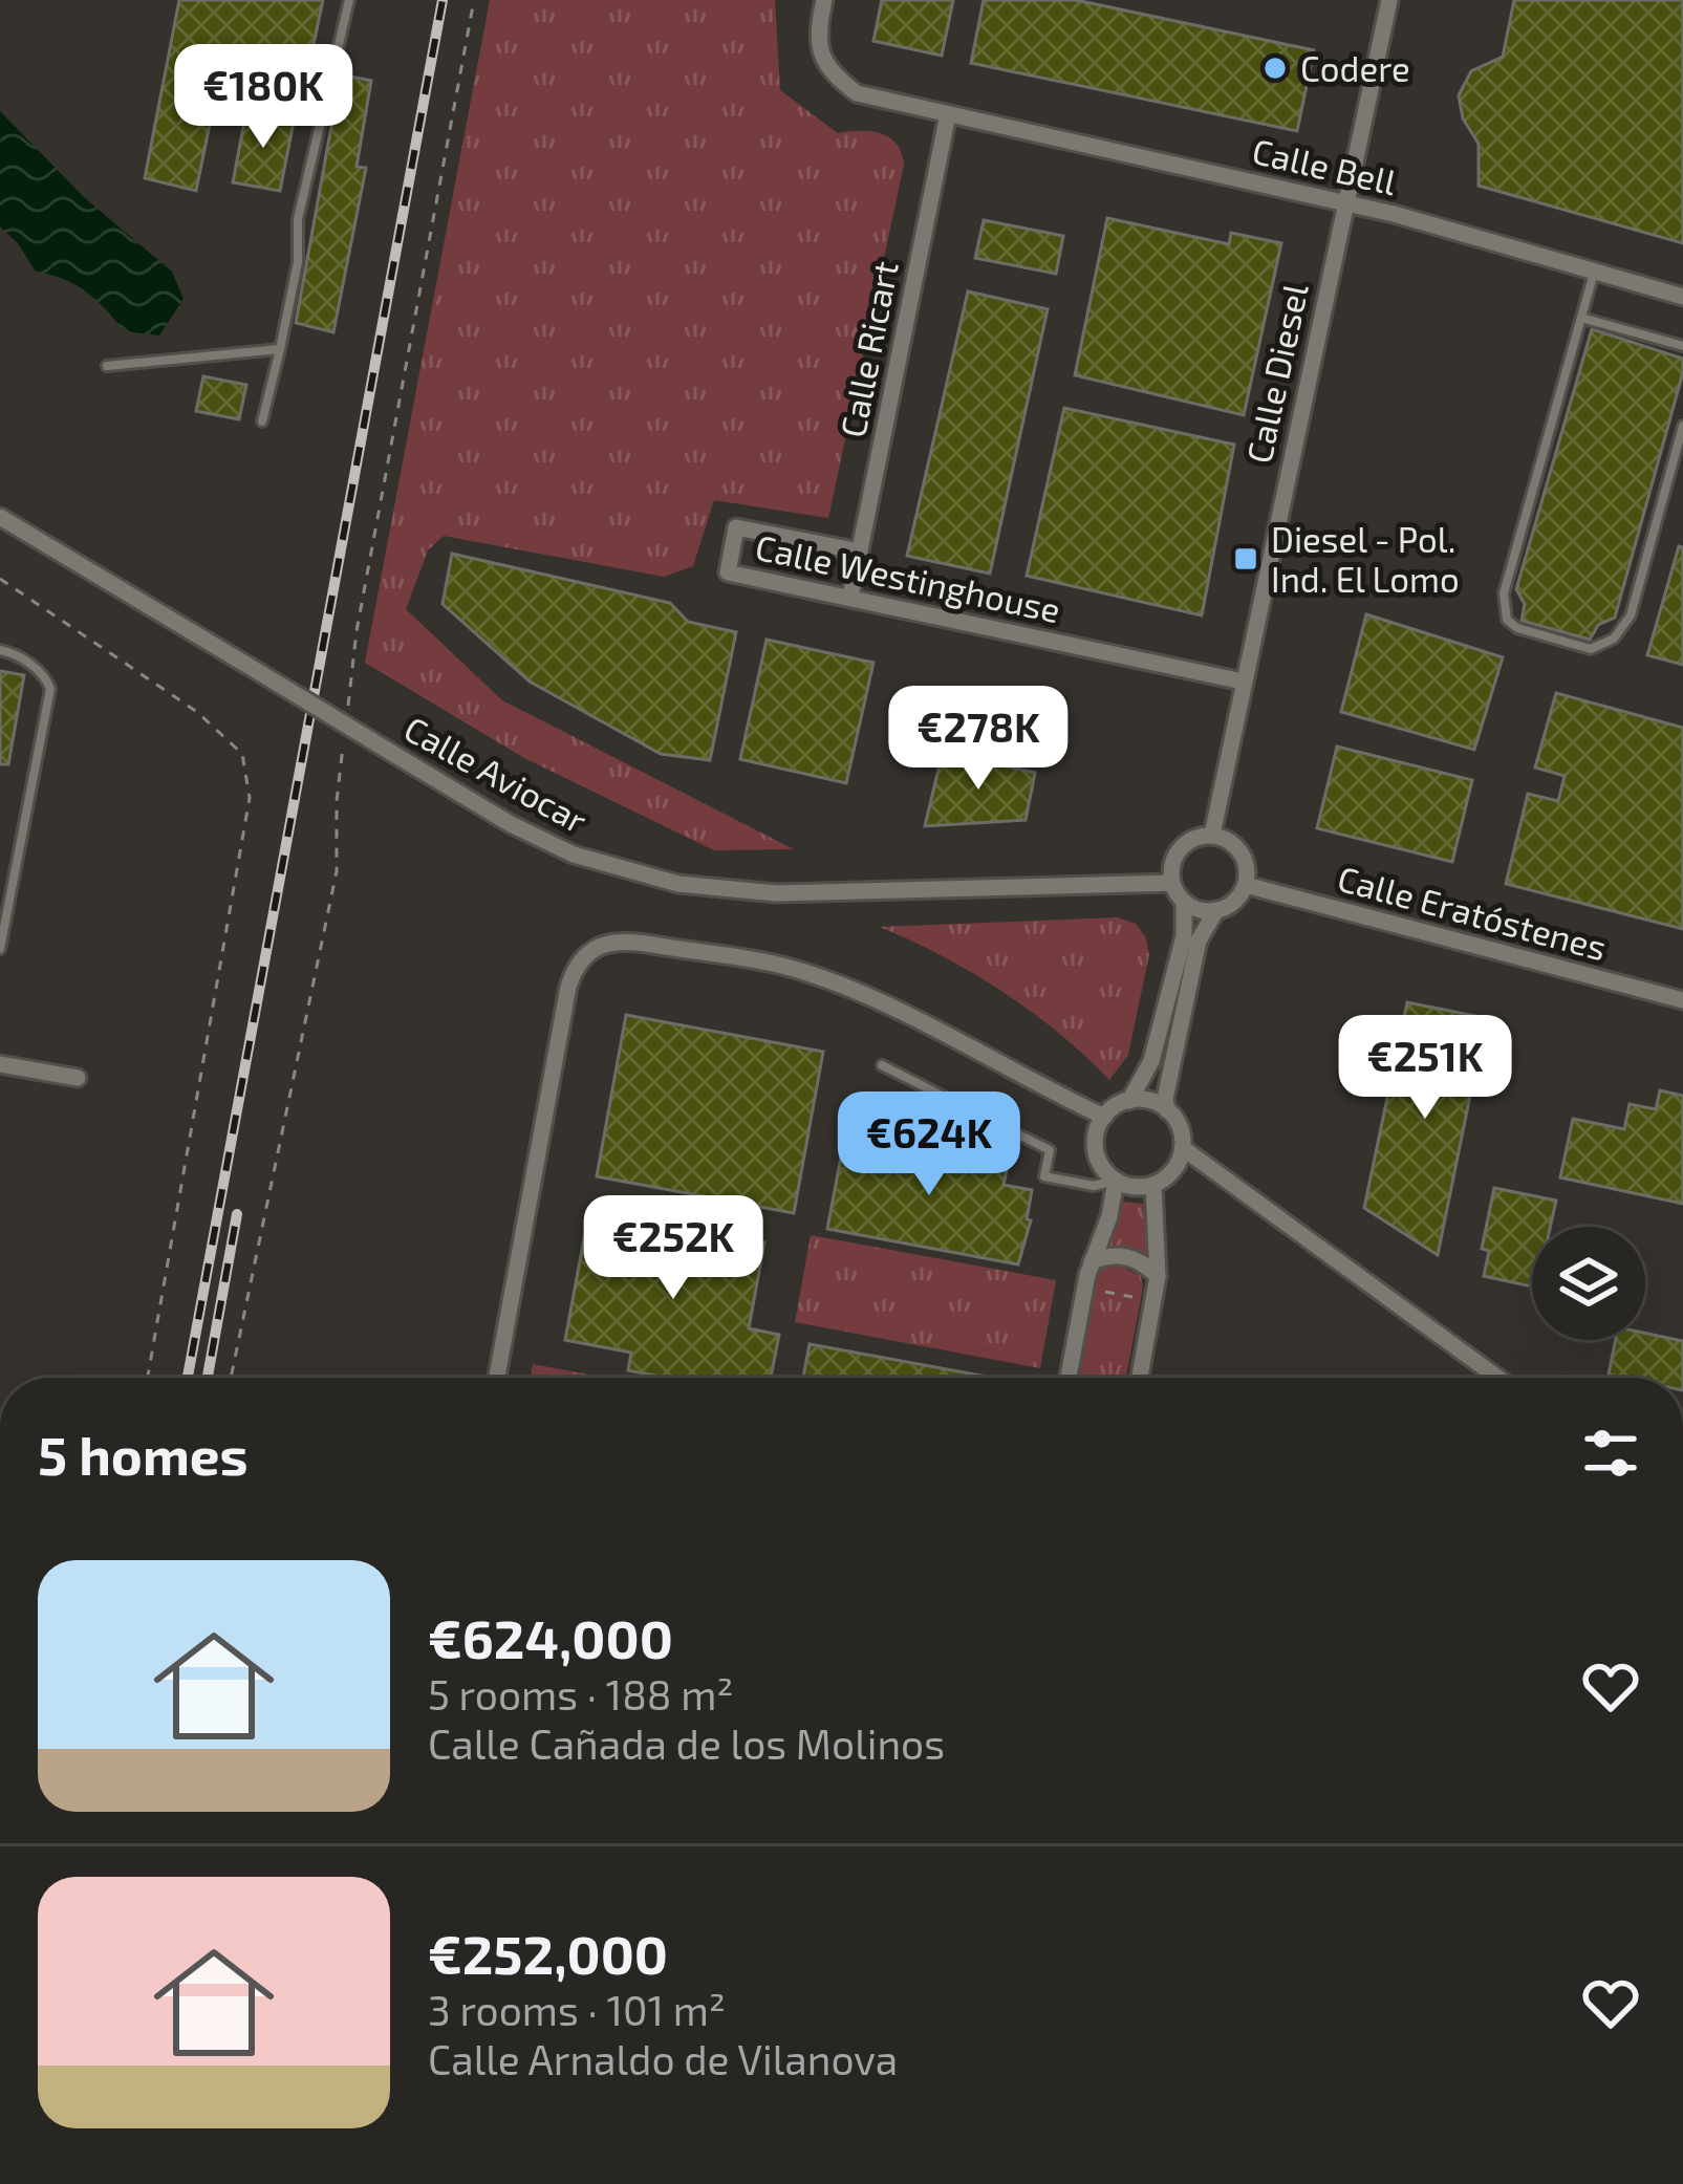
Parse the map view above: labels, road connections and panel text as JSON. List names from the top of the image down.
{
  "streets": {
    "street": [
      "Calle Bell",
      "Calle Ricart",
      "Calle Diesel",
      "Calle Westinghouse",
      "Calle Aviocar",
      "Calle Eratóstenes"
    ]
  },
  "crossings": [
    ["Calle Bell", "Calle Ricart"],
    ["Calle Bell", "Calle Diesel"],
    ["Calle Ricart", "Calle Westinghouse"],
    ["Calle Diesel", "Calle Westinghouse"],
    ["Calle Diesel", "Calle Aviocar"],
    ["Calle Diesel", "Calle Eratóstenes"],
    ["Calle Aviocar", "Calle Eratóstenes"]
  ],
  "places": {
    "other": ["Codere"],
    "transit": ["Diesel - Pol. Ind. El Lomo"]
  },
  "page": {
    "price": [
      "€180K",
      "€278K",
      "€251K",
      "€624K",
      "€252K"
    ],
    "heading": "5 homes",
    "list": [
      {
        "name": "€624,000",
        "note": "5 rooms · 188 m² · Calle Cañada de los Molinos"
      },
      {
        "name": "€252,000",
        "note": "3 rooms · 101 m² · Calle Arnaldo de Vilanova"
      }
    ]
  }
}
